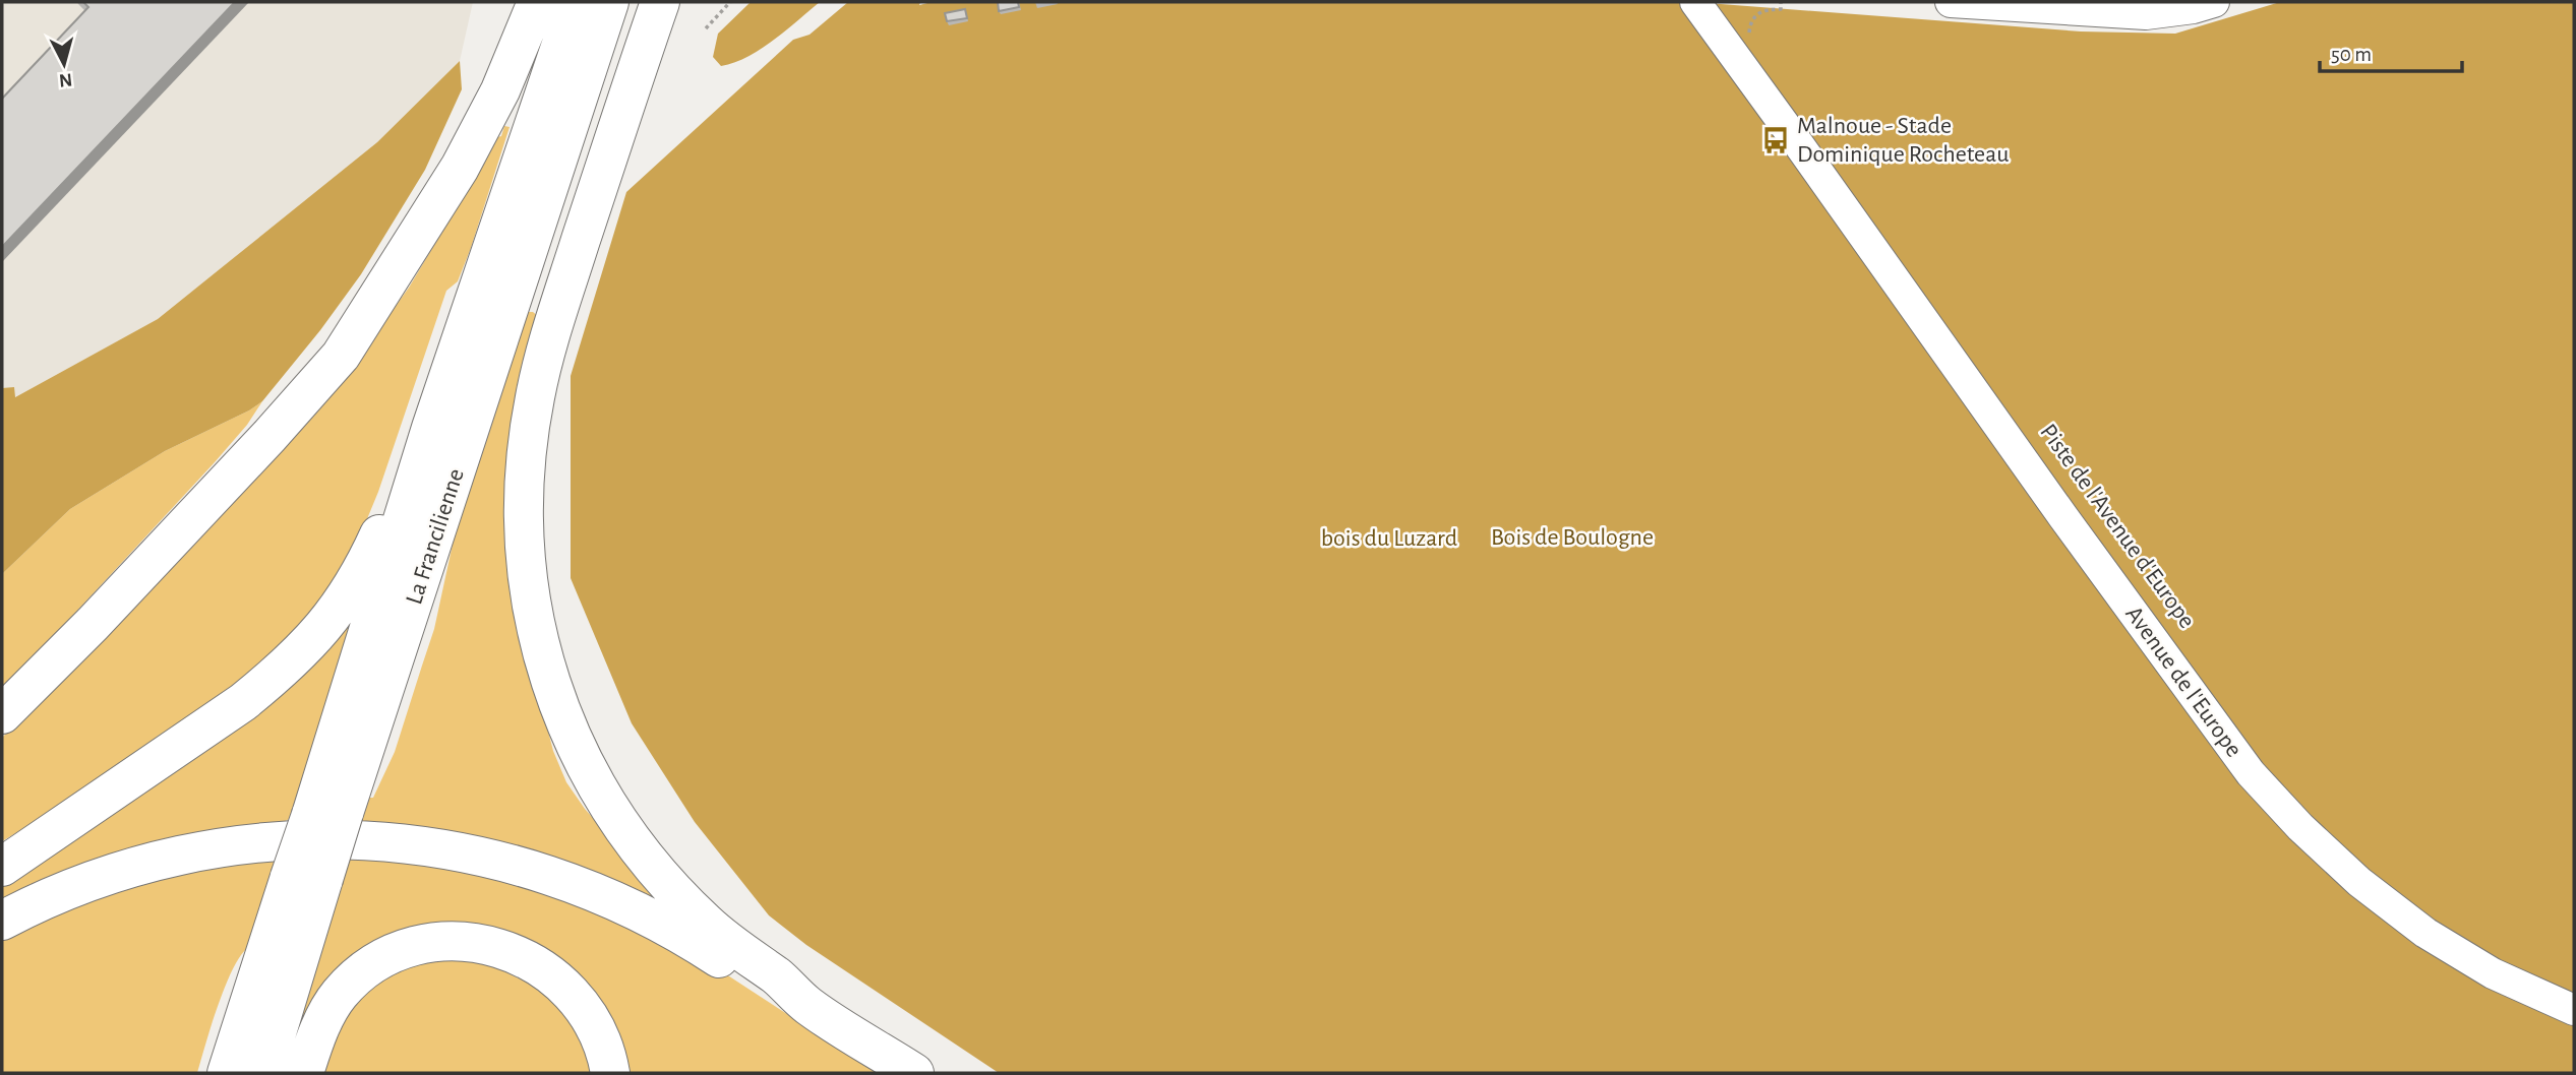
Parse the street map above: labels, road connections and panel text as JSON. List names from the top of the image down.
{
  "streets": {
    "highway": ["La Francilienne"],
    "main road": ["Avenue de l'Europe"]
  },
  "parks": ["Bois de Boulogne", "bois du Luzard"],
  "places": {
    "bus stop": ["Malnoue - Stade Dominique Rocheteau"]
  },
  "scale_bar": "50 m",
  "north": "bottom"
}
